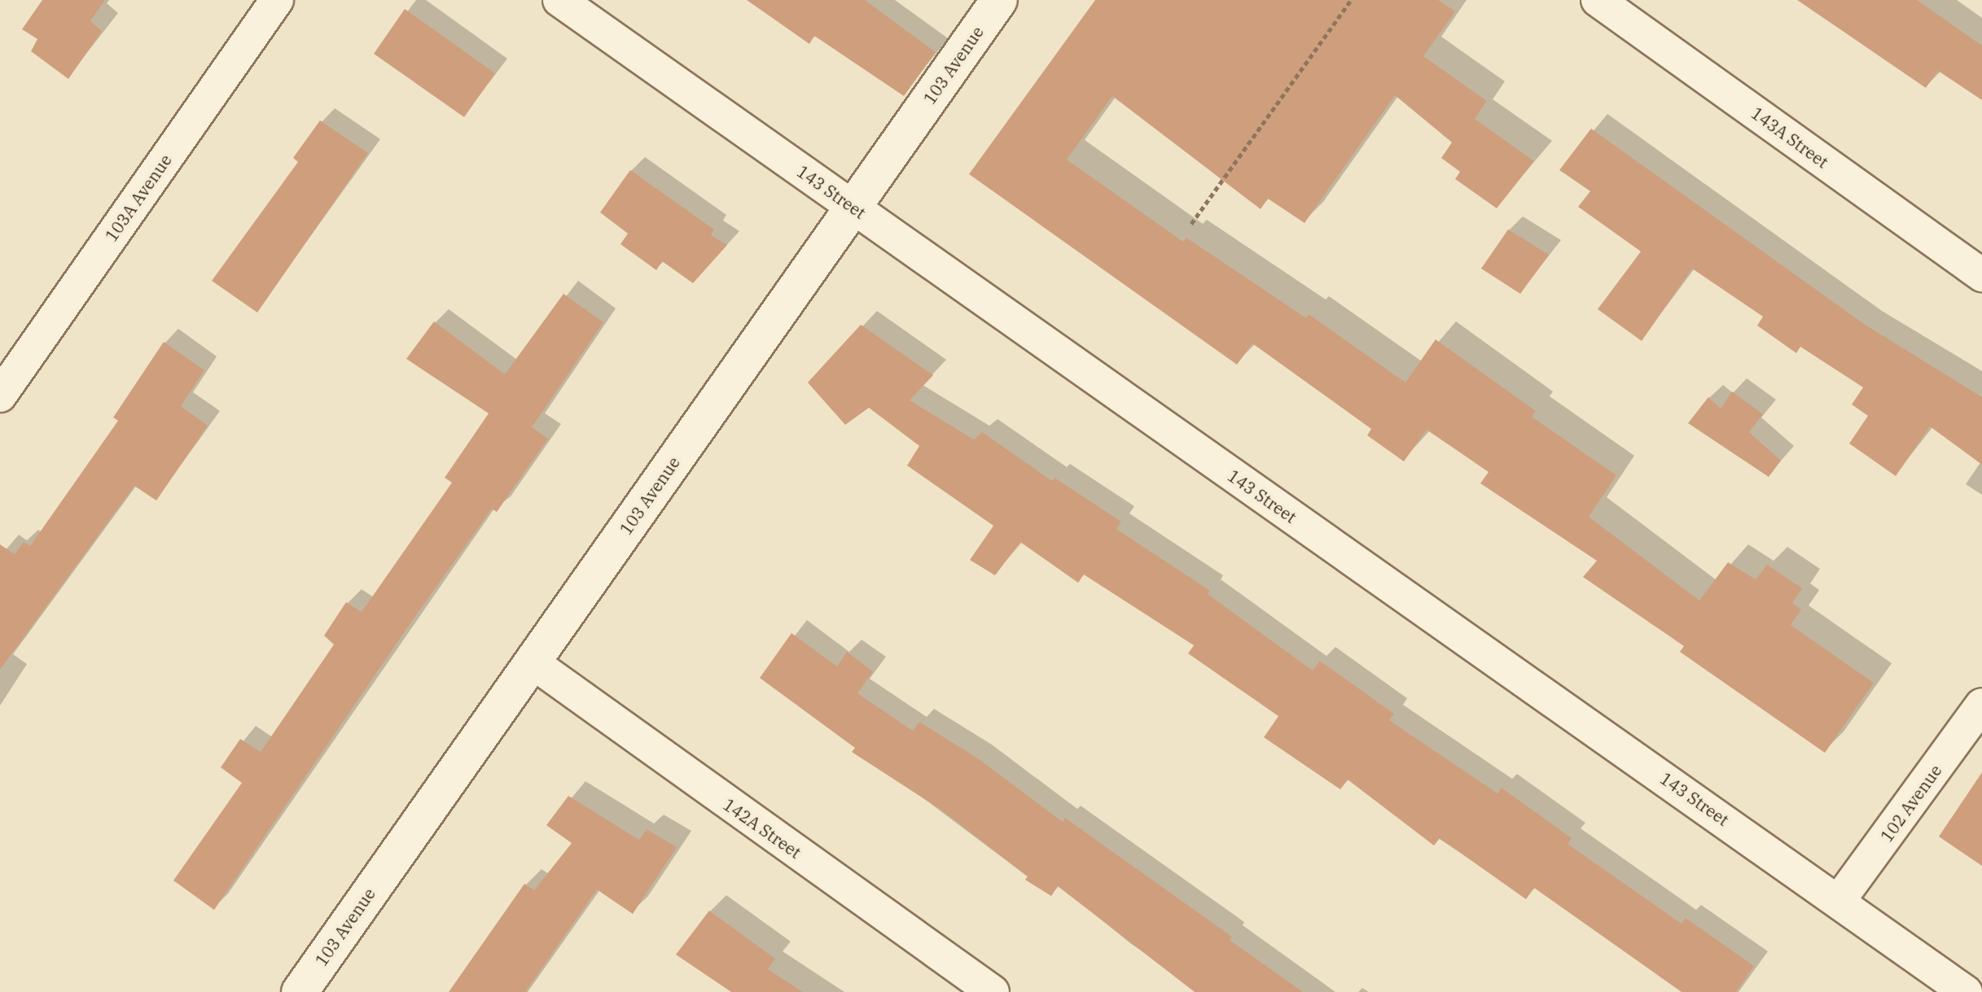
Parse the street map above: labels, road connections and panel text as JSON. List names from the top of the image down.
{
  "streets": {
    "street": [
      "103 Avenue",
      "143A Street",
      "143 Street",
      "103A Avenue",
      "102 Avenue",
      "142A Street"
    ]
  },
  "crossings": [
    ["103 Avenue", "143 Street"],
    ["103 Avenue", "142A Street"],
    ["143 Street", "102 Avenue"]
  ]
}
